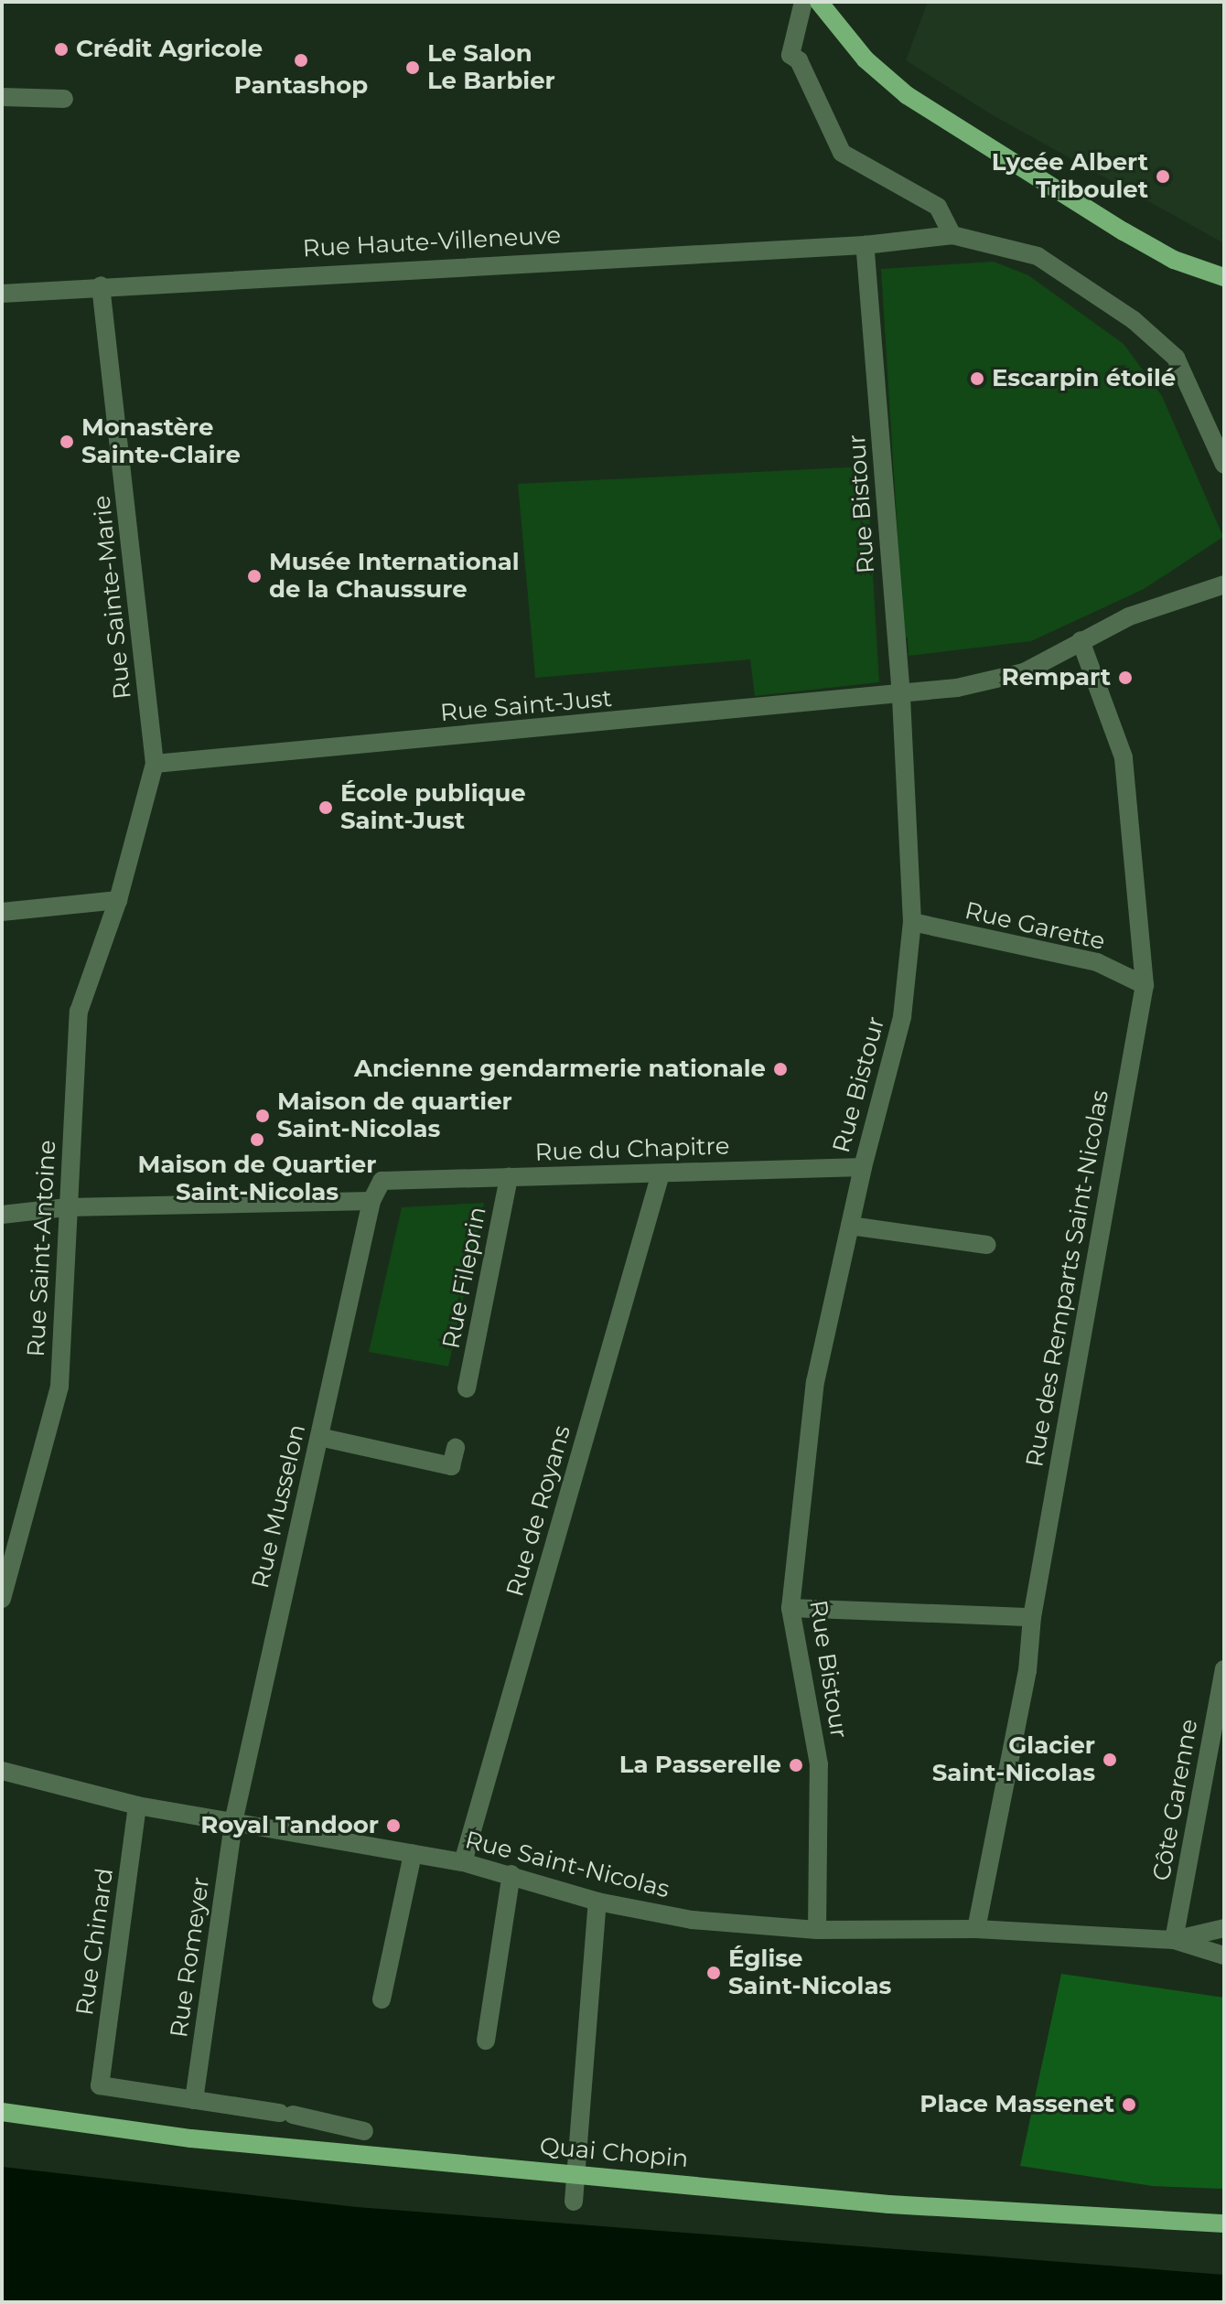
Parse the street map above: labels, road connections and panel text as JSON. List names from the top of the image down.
{
  "streets": {
    "main road": ["Quai Chopin"],
    "street": [
      "Rue Haute-Villeneuve",
      "Rue Bistour",
      "Rue Sainte-Marie",
      "Rue Saint-Just",
      "Rue Garette",
      "Rue du Chapitre",
      "Rue Saint-Antoine",
      "Rue Fileprin",
      "Rue des Remparts Saint-Nicolas",
      "Rue Musselon",
      "Rue de Royans",
      "Côte Garenne",
      "Rue Saint-Nicolas",
      "Rue Chinard",
      "Rue Romeyer"
    ]
  },
  "crossings": [
    ["Rue Haute-Villeneuve", "Rue Bistour"],
    ["Rue Haute-Villeneuve", "Rue Sainte-Marie"],
    ["Rue Bistour", "Rue Saint-Just"],
    ["Rue Bistour", "Rue Garette"],
    ["Rue Bistour", "Rue du Chapitre"],
    ["Rue Bistour", "Rue Saint-Nicolas"],
    ["Rue Sainte-Marie", "Rue Saint-Just"],
    ["Rue Sainte-Marie", "Rue Saint-Antoine"],
    ["Rue Saint-Just", "Rue des Remparts Saint-Nicolas"],
    ["Rue Garette", "Rue des Remparts Saint-Nicolas"],
    ["Rue du Chapitre", "Rue Fileprin"],
    ["Rue du Chapitre", "Rue Musselon"],
    ["Rue du Chapitre", "Rue de Royans"],
    ["Rue des Remparts Saint-Nicolas", "Rue Saint-Nicolas"],
    ["Rue Musselon", "Rue Saint-Nicolas"],
    ["Rue Musselon", "Rue Romeyer"],
    ["Rue de Royans", "Rue Saint-Nicolas"],
    ["Côte Garenne", "Rue Saint-Nicolas"],
    ["Rue Saint-Nicolas", "Rue Chinard"],
    ["Rue Saint-Nicolas", "Rue Romeyer"],
    ["Rue Chinard", "Rue Romeyer"]
  ],
  "places": [
    "Crédit Agricole",
    "Pantashop",
    "Le Salon Le Barbier",
    "Lycée Albert Triboulet",
    "Escarpin étoilé",
    "Monastère Sainte-Claire",
    "Musée International de la Chaussure",
    "Rempart",
    "École publique Saint-Just",
    "Ancienne gendarmerie nationale",
    "Maison de quartier Saint-Nicolas",
    "Maison de Quartier Saint-Nicolas",
    "Glacier Saint-Nicolas",
    "La Passerelle",
    "Royal Tandoor",
    "Église Saint-Nicolas",
    "Place Massenet"
  ]
}
